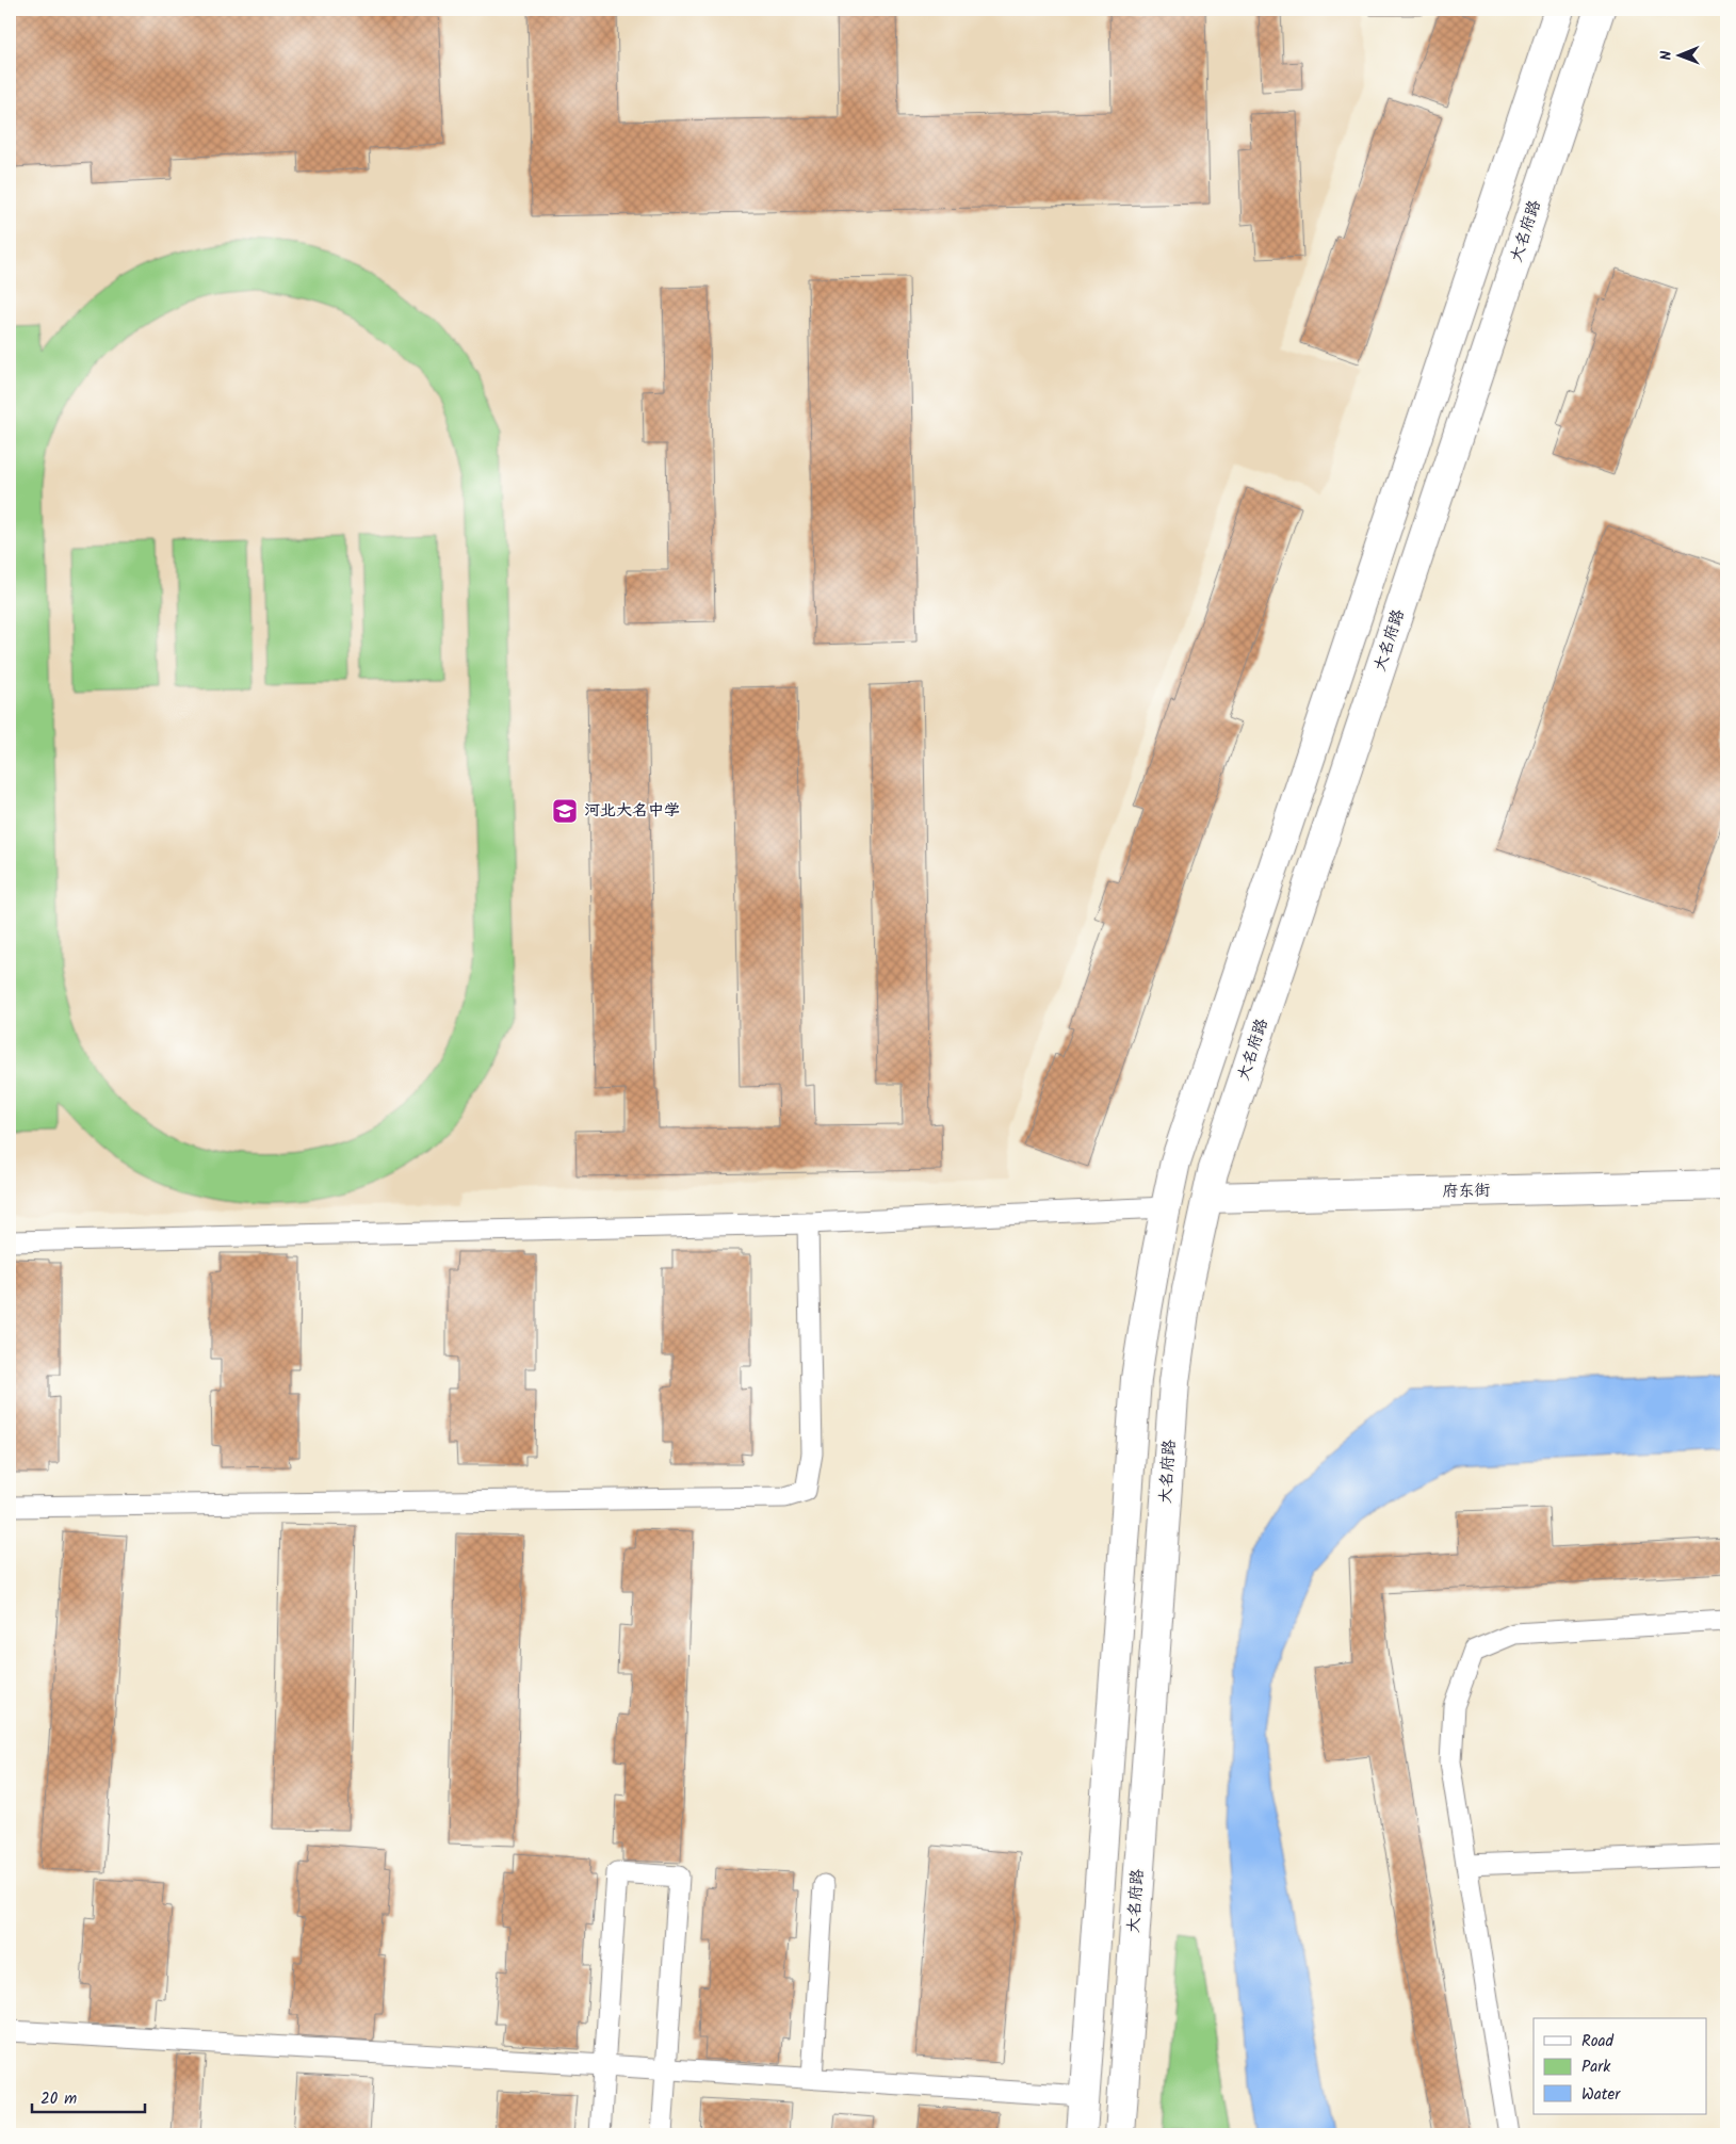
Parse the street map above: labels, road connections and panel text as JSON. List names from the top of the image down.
{
  "streets": {
    "street": ["大名府路", "府东街"]
  },
  "crossings": [
    ["大名府路", "府东街"]
  ],
  "places": {
    "school or university": ["河北大名中学"]
  },
  "legend": ["Road", "Park", "Water"],
  "scale_bar": "20 m",
  "north": "left"
}
